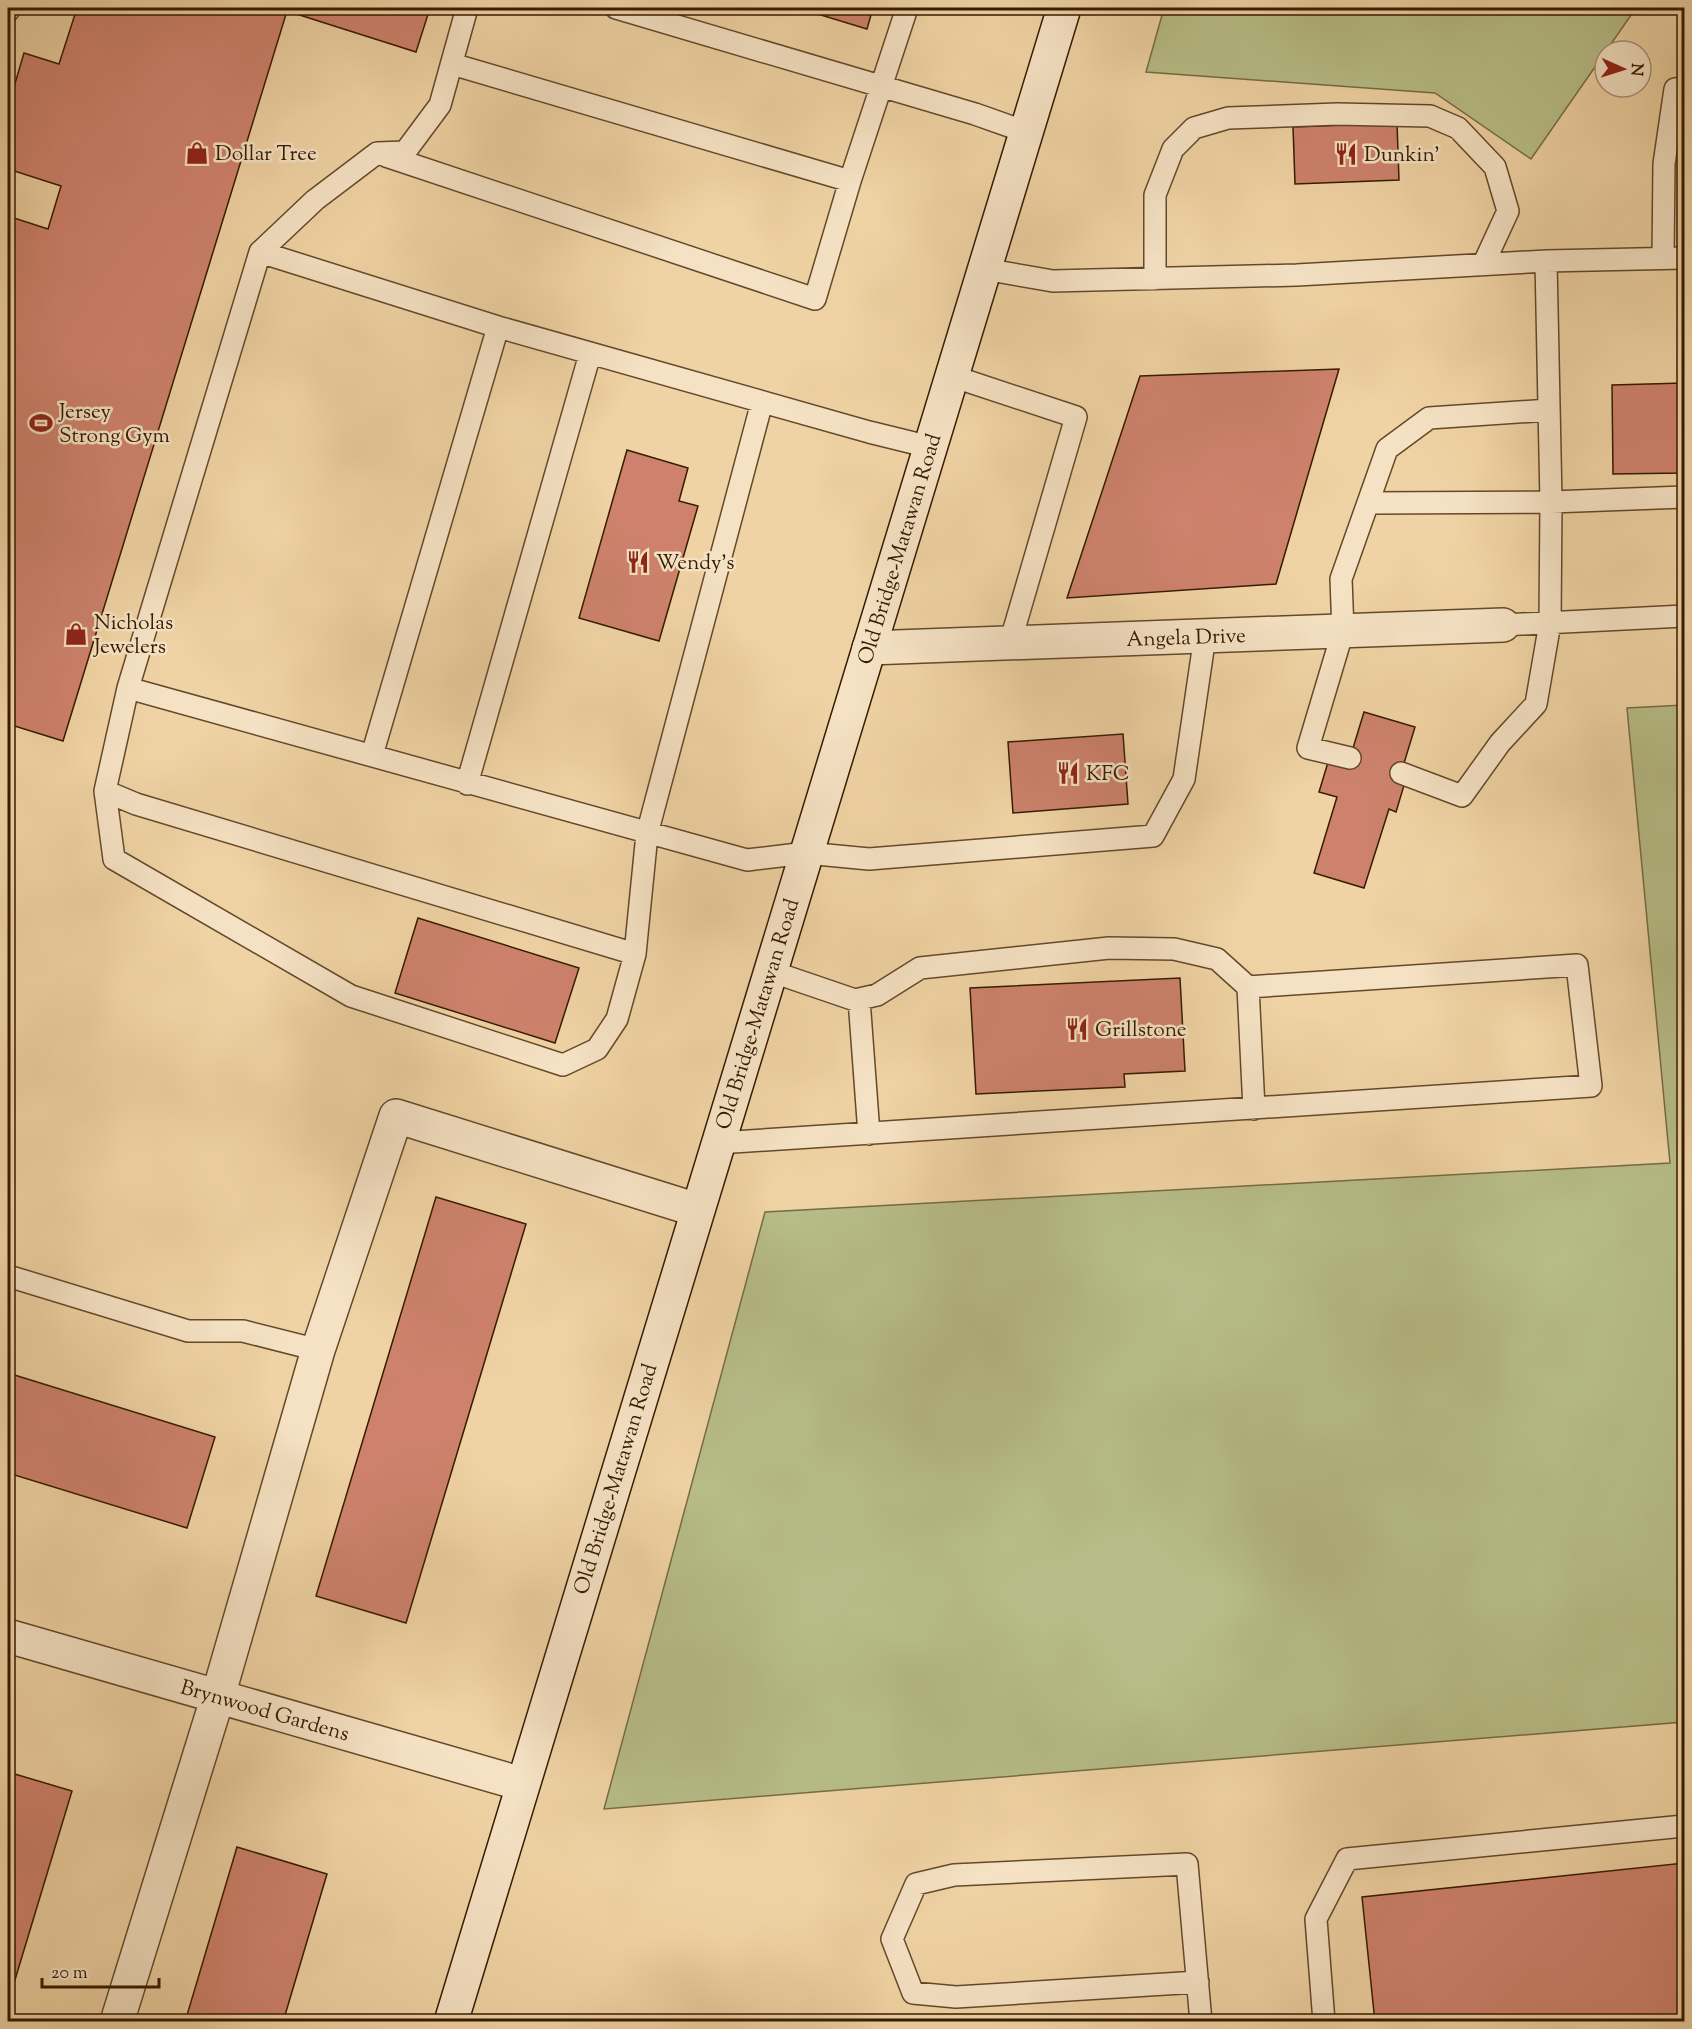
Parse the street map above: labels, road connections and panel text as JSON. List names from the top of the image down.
{
  "streets": {
    "street": ["Old Bridge-Matawan Road", "Angela Drive", "Brynwood Gardens"]
  },
  "crossings": [
    ["Old Bridge-Matawan Road", "Angela Drive"],
    ["Old Bridge-Matawan Road", "Brynwood Gardens"]
  ],
  "places": {
    "shop": ["Dollar Tree", "Nicholas Jewelers"],
    "restaurant": [
      "Dunkin'",
      "Wendy's",
      "KFC",
      "Grillstone"
    ],
    "sports": ["Jersey Strong Gym"]
  },
  "scale_bar": "20 m",
  "north": "right"
}
